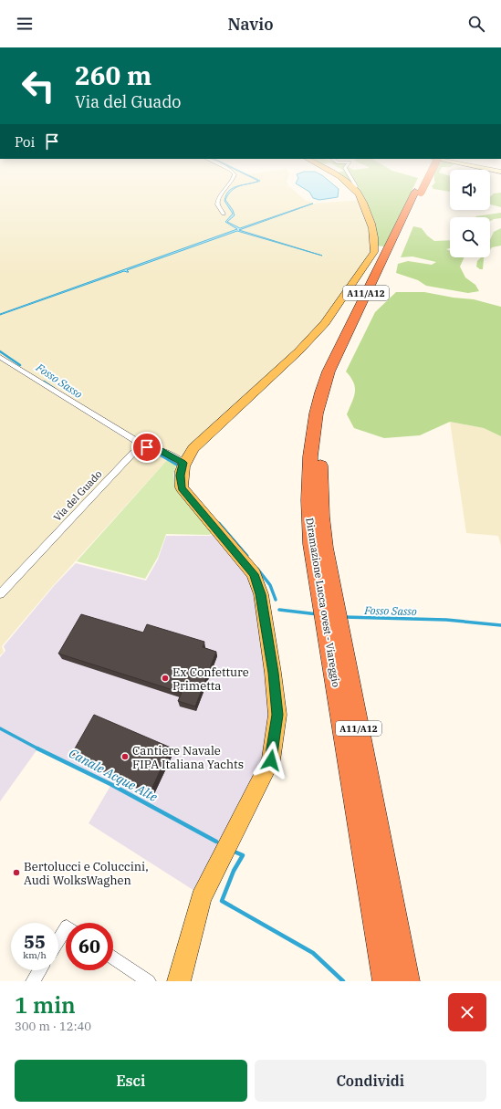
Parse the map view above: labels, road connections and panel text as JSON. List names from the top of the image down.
{
  "streets": {
    "highway": ["A11/A12", "Diramazione Lucca ovest - Viareggio"],
    "street": ["Via del Guado"]
  },
  "water": ["Fosso Sasso", "Canale Acque Alte"],
  "places": ["Ex Confetture Primetta", "Cantiere Navale FIPA Italiana Yachts", "Bertolucci e Coluccini, Audi WolksWaghen"],
  "page": {
    "header": "Navio",
    "turn": ["260 m", "Via del Guado"],
    "then": "Poi",
    "speed": "55 km/h",
    "limit": "60",
    "heading": ["1 min", "300 m · 12:40"],
    "buttons": ["Esci", "Condividi"]
  }
}
